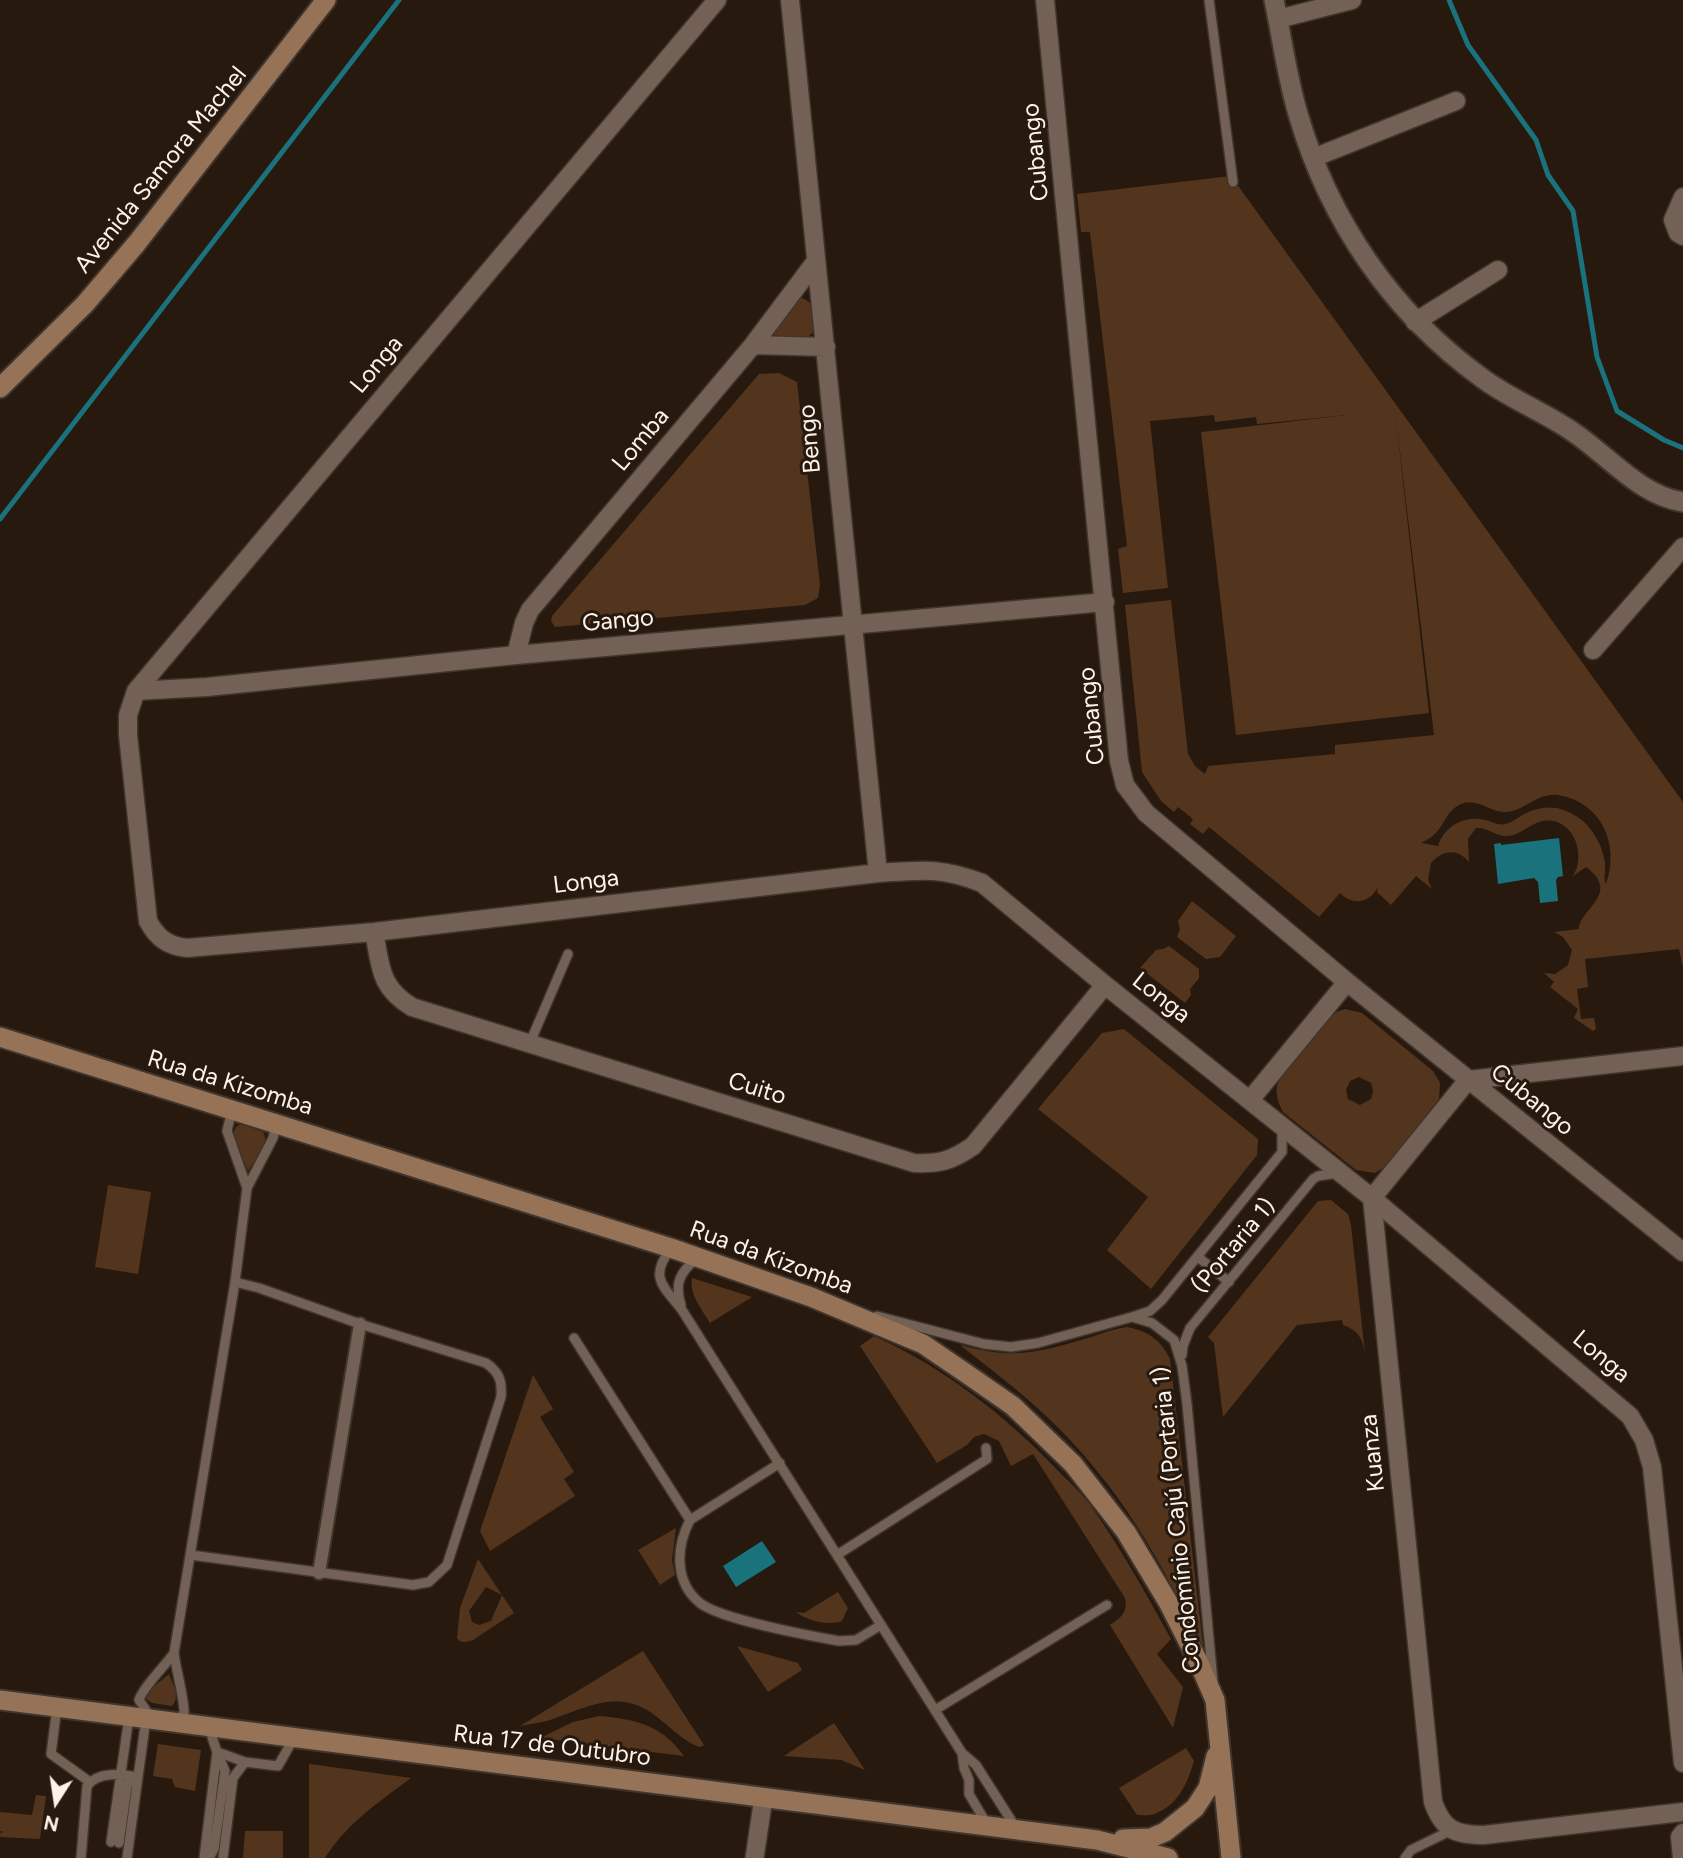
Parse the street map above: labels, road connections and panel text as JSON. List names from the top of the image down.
{
  "streets": {
    "main road": ["Avenida Samora Machel", "Rua da Kizomba", "Rua 17 de Outubro"],
    "street": [
      "Cubango",
      "Longa",
      "Bengo",
      "Lomba",
      "Gango",
      "Cuito",
      "Kuanza"
    ],
    "lane": ["(Portaria 1)", "Condomínio Cajú (Portaria 1)"]
  },
  "crossings": [
    ["Cubango", "Gango"],
    ["Longa", "Bengo"],
    ["Longa", "Gango"],
    ["Longa", "Cuito"],
    ["Longa", "(Portaria 1)"],
    ["Longa", "Kuanza"],
    ["Bengo", "Lomba"],
    ["Bengo", "Gango"],
    ["Lomba", "Gango"],
    ["Rua da Kizomba", "Condomínio Cajú (Portaria 1)"],
    ["(Portaria 1)", "Condomínio Cajú (Portaria 1)"]
  ],
  "north": "bottom"
}
